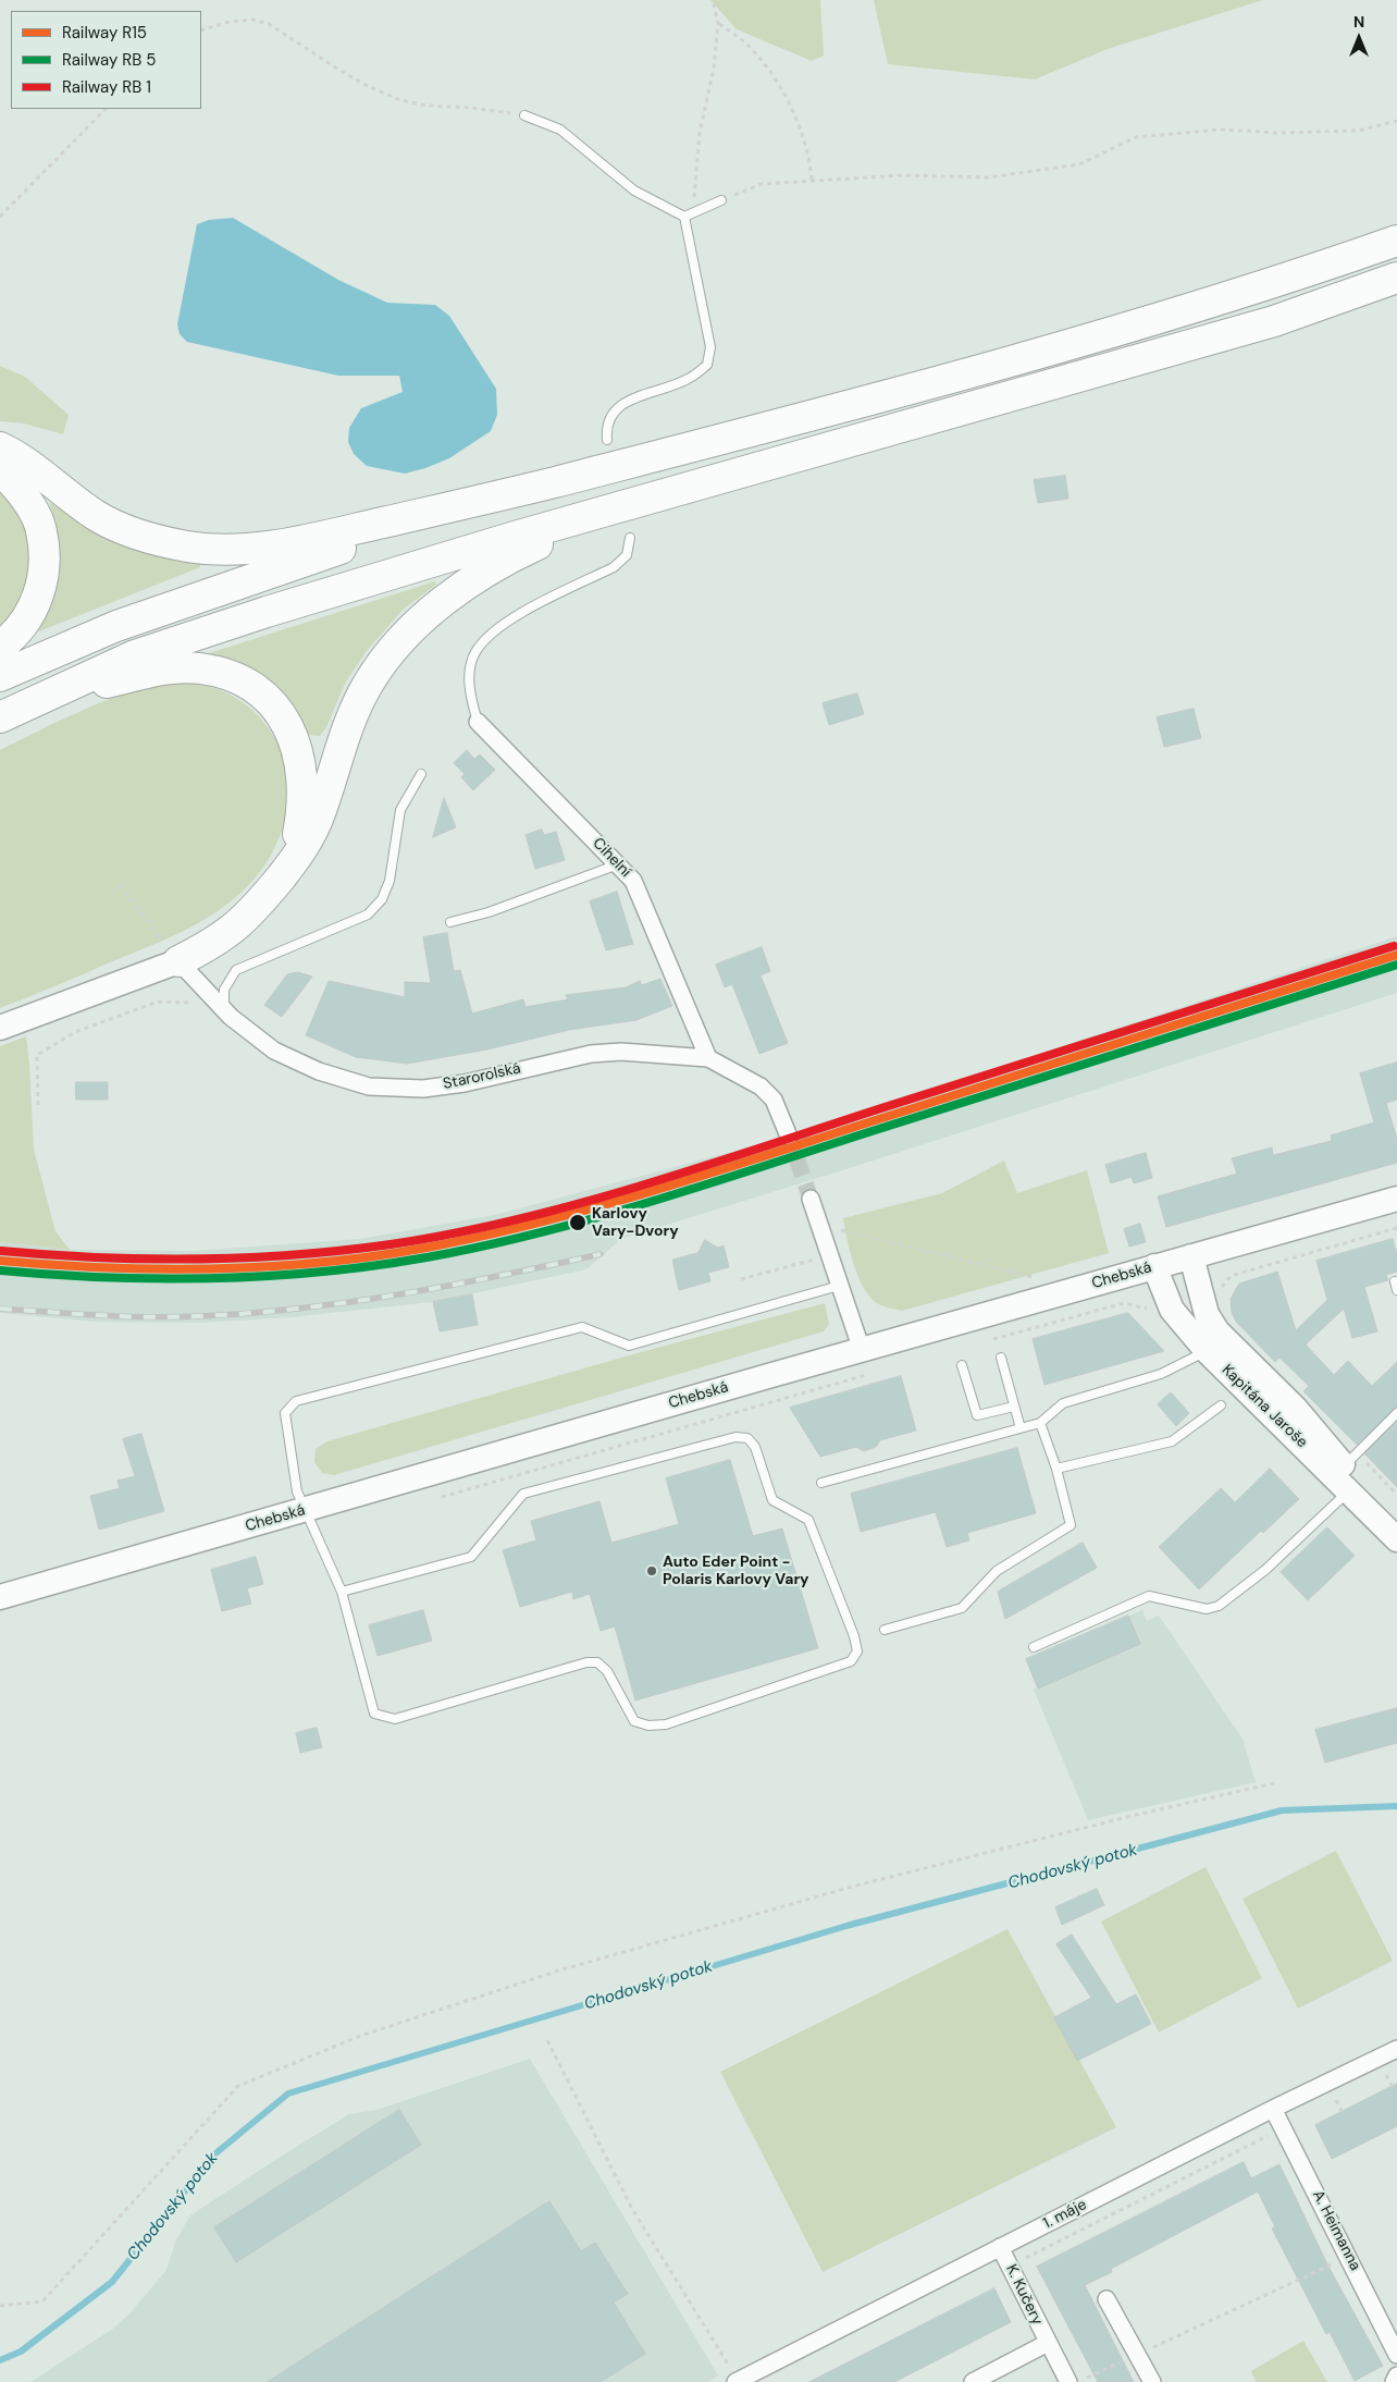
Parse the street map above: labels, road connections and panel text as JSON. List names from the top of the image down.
{
  "streets": {
    "street": [
      "Cihelní",
      "Starorolská",
      "Chebská",
      "Kapitána Jaroše",
      "1. máje",
      "A. Heimanna",
      "K. Kučery"
    ]
  },
  "crossings": [
    ["Cihelní", "Starorolská"],
    ["Chebská", "Kapitána Jaroše"],
    ["1. máje", "A. Heimanna"],
    ["1. máje", "K. Kučery"]
  ],
  "water": ["Chodovský potok"],
  "places": ["Karlovy Vary-Dvory", "Auto Eder Point - Polaris Karlovy Vary"],
  "lines": ["rail line R15"],
  "legend": ["Railway R15", "Railway RB 5", "Railway RB 1"],
  "north": "top"
}
